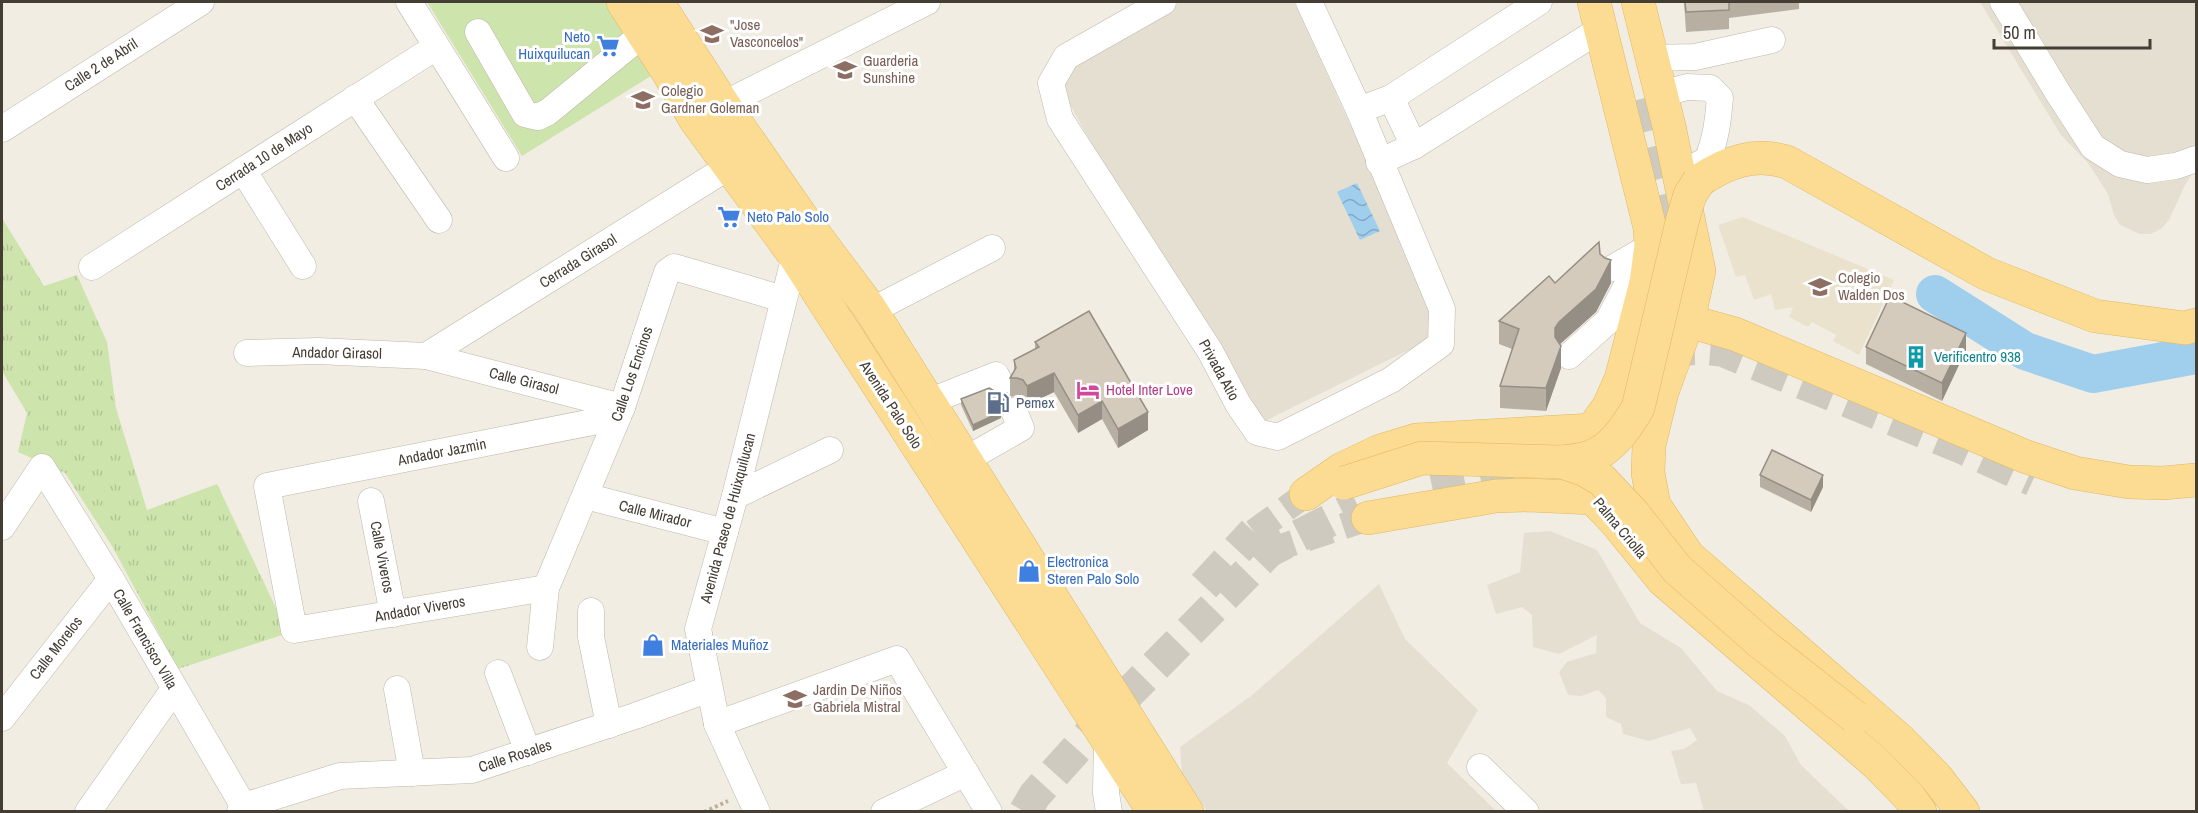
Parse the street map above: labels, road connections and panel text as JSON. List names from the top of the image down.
{
  "streets": {
    "main road": ["Avenida Palo Solo", "Palma Criolla"],
    "street": [
      "Calle 2 de Abril",
      "Cerrada 10 de Mayo",
      "Cerrada Girasol",
      "Andador Girasol",
      "Privada Atio",
      "Calle Los Encinos",
      "Calle Girasol",
      "Andador Jazmin",
      "Calle Mirador",
      "Avenida Paseo de Huixquilucan",
      "Calle Viveros",
      "Andador Viveros",
      "Calle Francisco Villa",
      "Calle Morelos",
      "Calle Rosales"
    ]
  },
  "crossings": [
    ["Cerrada Girasol", "Andador Girasol"],
    ["Cerrada Girasol", "Calle Girasol"],
    ["Cerrada Girasol", "Avenida Palo Solo"],
    ["Andador Girasol", "Calle Girasol"],
    ["Calle Los Encinos", "Calle Girasol"],
    ["Calle Los Encinos", "Andador Jazmin"],
    ["Calle Los Encinos", "Calle Mirador"],
    ["Calle Los Encinos", "Avenida Paseo de Huixquilucan"],
    ["Calle Los Encinos", "Andador Viveros"],
    ["Calle Girasol", "Andador Jazmin"],
    ["Avenida Palo Solo", "Avenida Paseo de Huixquilucan"],
    ["Andador Jazmin", "Andador Viveros"],
    ["Calle Mirador", "Avenida Paseo de Huixquilucan"],
    ["Avenida Paseo de Huixquilucan", "Calle Rosales"],
    ["Calle Viveros", "Andador Viveros"],
    ["Calle Francisco Villa", "Calle Morelos"],
    ["Calle Francisco Villa", "Calle Rosales"]
  ],
  "places": {
    "school or university": [
      "\"Jose Vasconcelos\"",
      "Guarderia Sunshine",
      "Colegio Gardner Goleman",
      "Colegio Walden Dos",
      "Jardin De Niños Gabriela Mistral"
    ],
    "supermarket": ["Neto Huixquilucan", "Neto Palo Solo"],
    "building": ["Verificentro 938"],
    "hotel": ["Hotel Inter Love"],
    "fuel station": ["Pemex"],
    "shop": ["Electronica Steren Palo Solo", "Materiales Muñoz"]
  },
  "scale_bar": "50 m"
}
